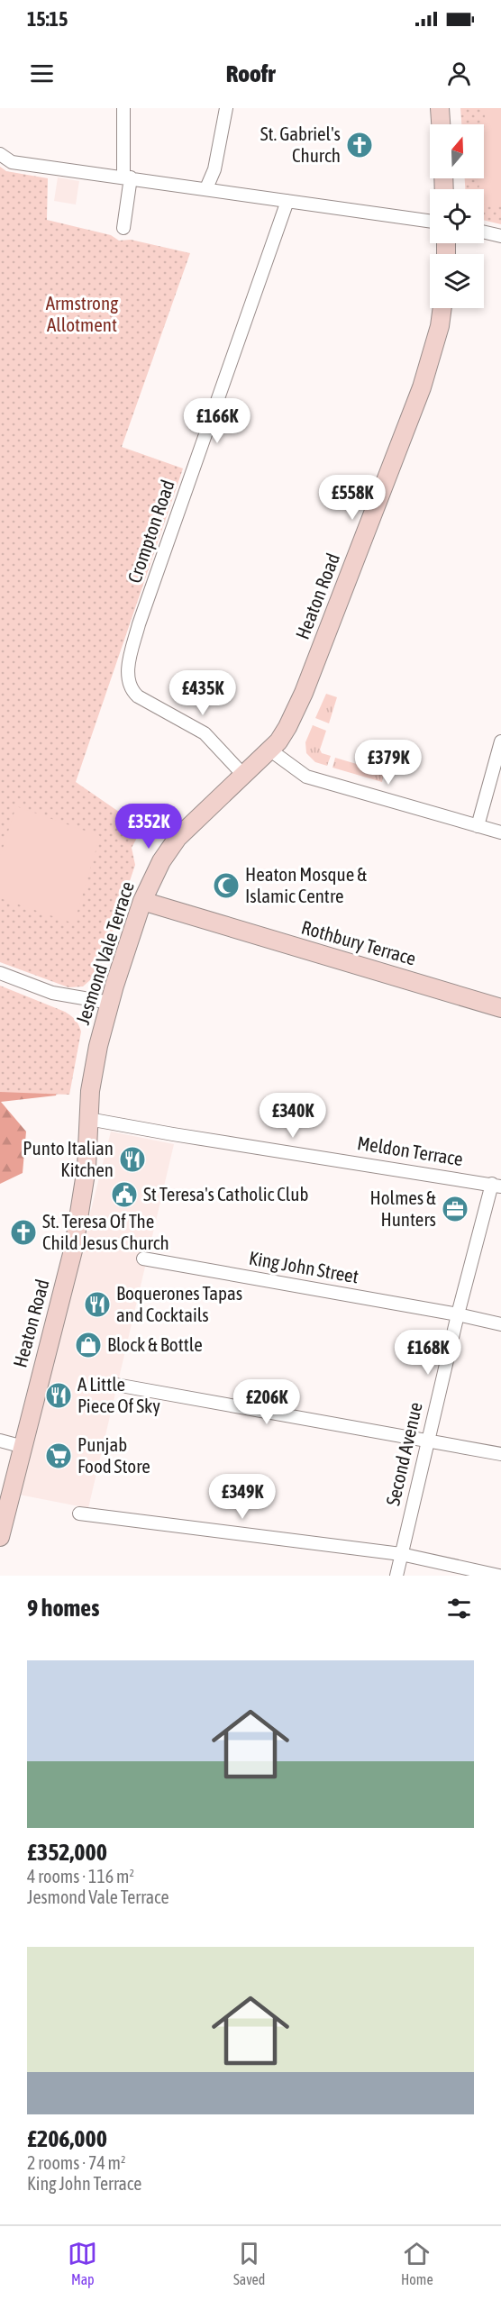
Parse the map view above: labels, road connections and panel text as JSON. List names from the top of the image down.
{
  "streets": {
    "street": [
      "Crompton Road",
      "Heaton Road",
      "Rothbury Terrace",
      "Jesmond Vale Terrace",
      "Meldon Terrace",
      "King John Street",
      "Second Avenue"
    ]
  },
  "crossings": [
    ["Crompton Road", "Jesmond Vale Terrace"],
    ["Heaton Road", "Jesmond Vale Terrace"],
    ["Heaton Road", "Meldon Terrace"],
    ["Rothbury Terrace", "Jesmond Vale Terrace"],
    ["Jesmond Vale Terrace", "Meldon Terrace"],
    ["Meldon Terrace", "Second Avenue"],
    ["King John Street", "Second Avenue"]
  ],
  "parks": ["Armstrong Allotment"],
  "places": {
    "church": ["St. Gabriel's Church", "St. Teresa Of The Child Jesus Church"],
    "mosque": ["Heaton Mosque & Islamic Centre"],
    "restaurant": ["Punto Italian Kitchen", "Boquerones Tapas and Cocktails", "A Little Piece Of Sky"],
    "public building": ["St Teresa's Catholic Club"],
    "office": ["Holmes & Hunters"],
    "shop": ["Block & Bottle"],
    "supermarket": ["Punjab Food Store"]
  },
  "north": "top",
  "page": {
    "status": "15:15",
    "header": "Roofr",
    "price": [
      "£166K",
      "£558K",
      "£435K",
      "£379K",
      "£352K",
      "£340K",
      "£168K",
      "£206K",
      "£349K"
    ],
    "heading": "9 homes",
    "list": [
      {
        "name": "£352,000",
        "note": "4 rooms · 116 m² · Jesmond Vale Terrace"
      },
      {
        "name": "£206,000",
        "note": "2 rooms · 74 m² · King John Terrace"
      }
    ],
    "tabs": ["Map", "Saved", "Home"]
  }
}
